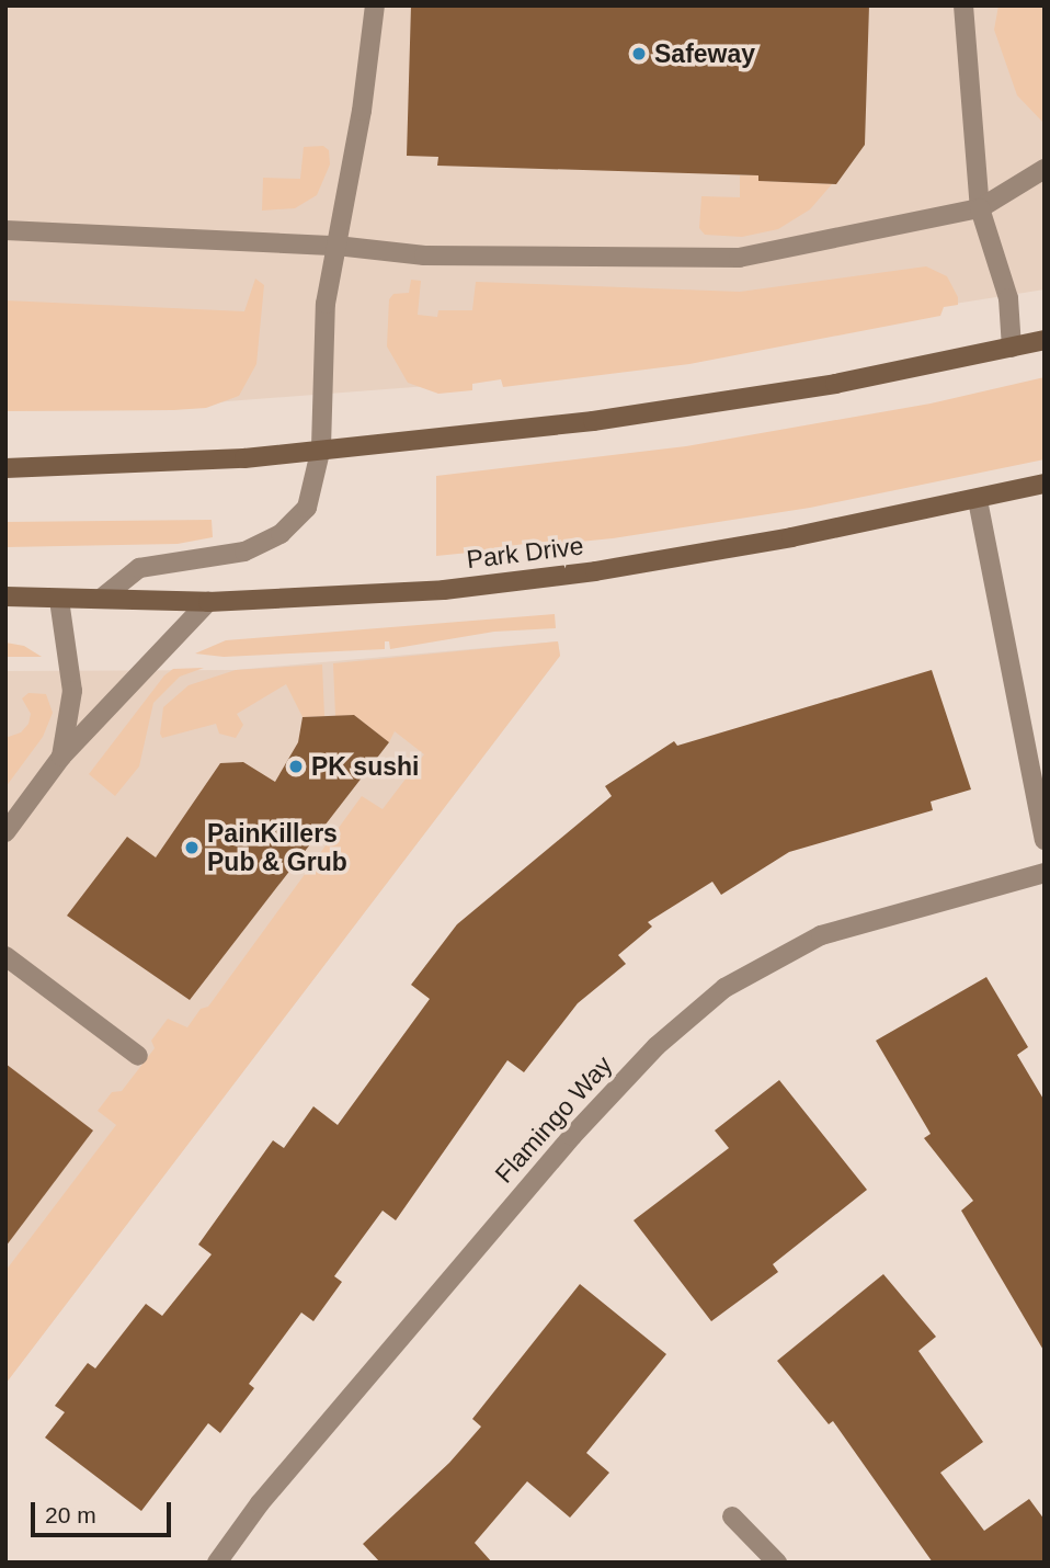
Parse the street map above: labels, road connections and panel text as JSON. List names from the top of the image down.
{
  "streets": {
    "main road": ["Park Drive"],
    "street": ["Flamingo Way"]
  },
  "places": ["Safeway", "PK sushi", "PainKillers Pub & Grub"],
  "scale_bar": "20 m"
}
